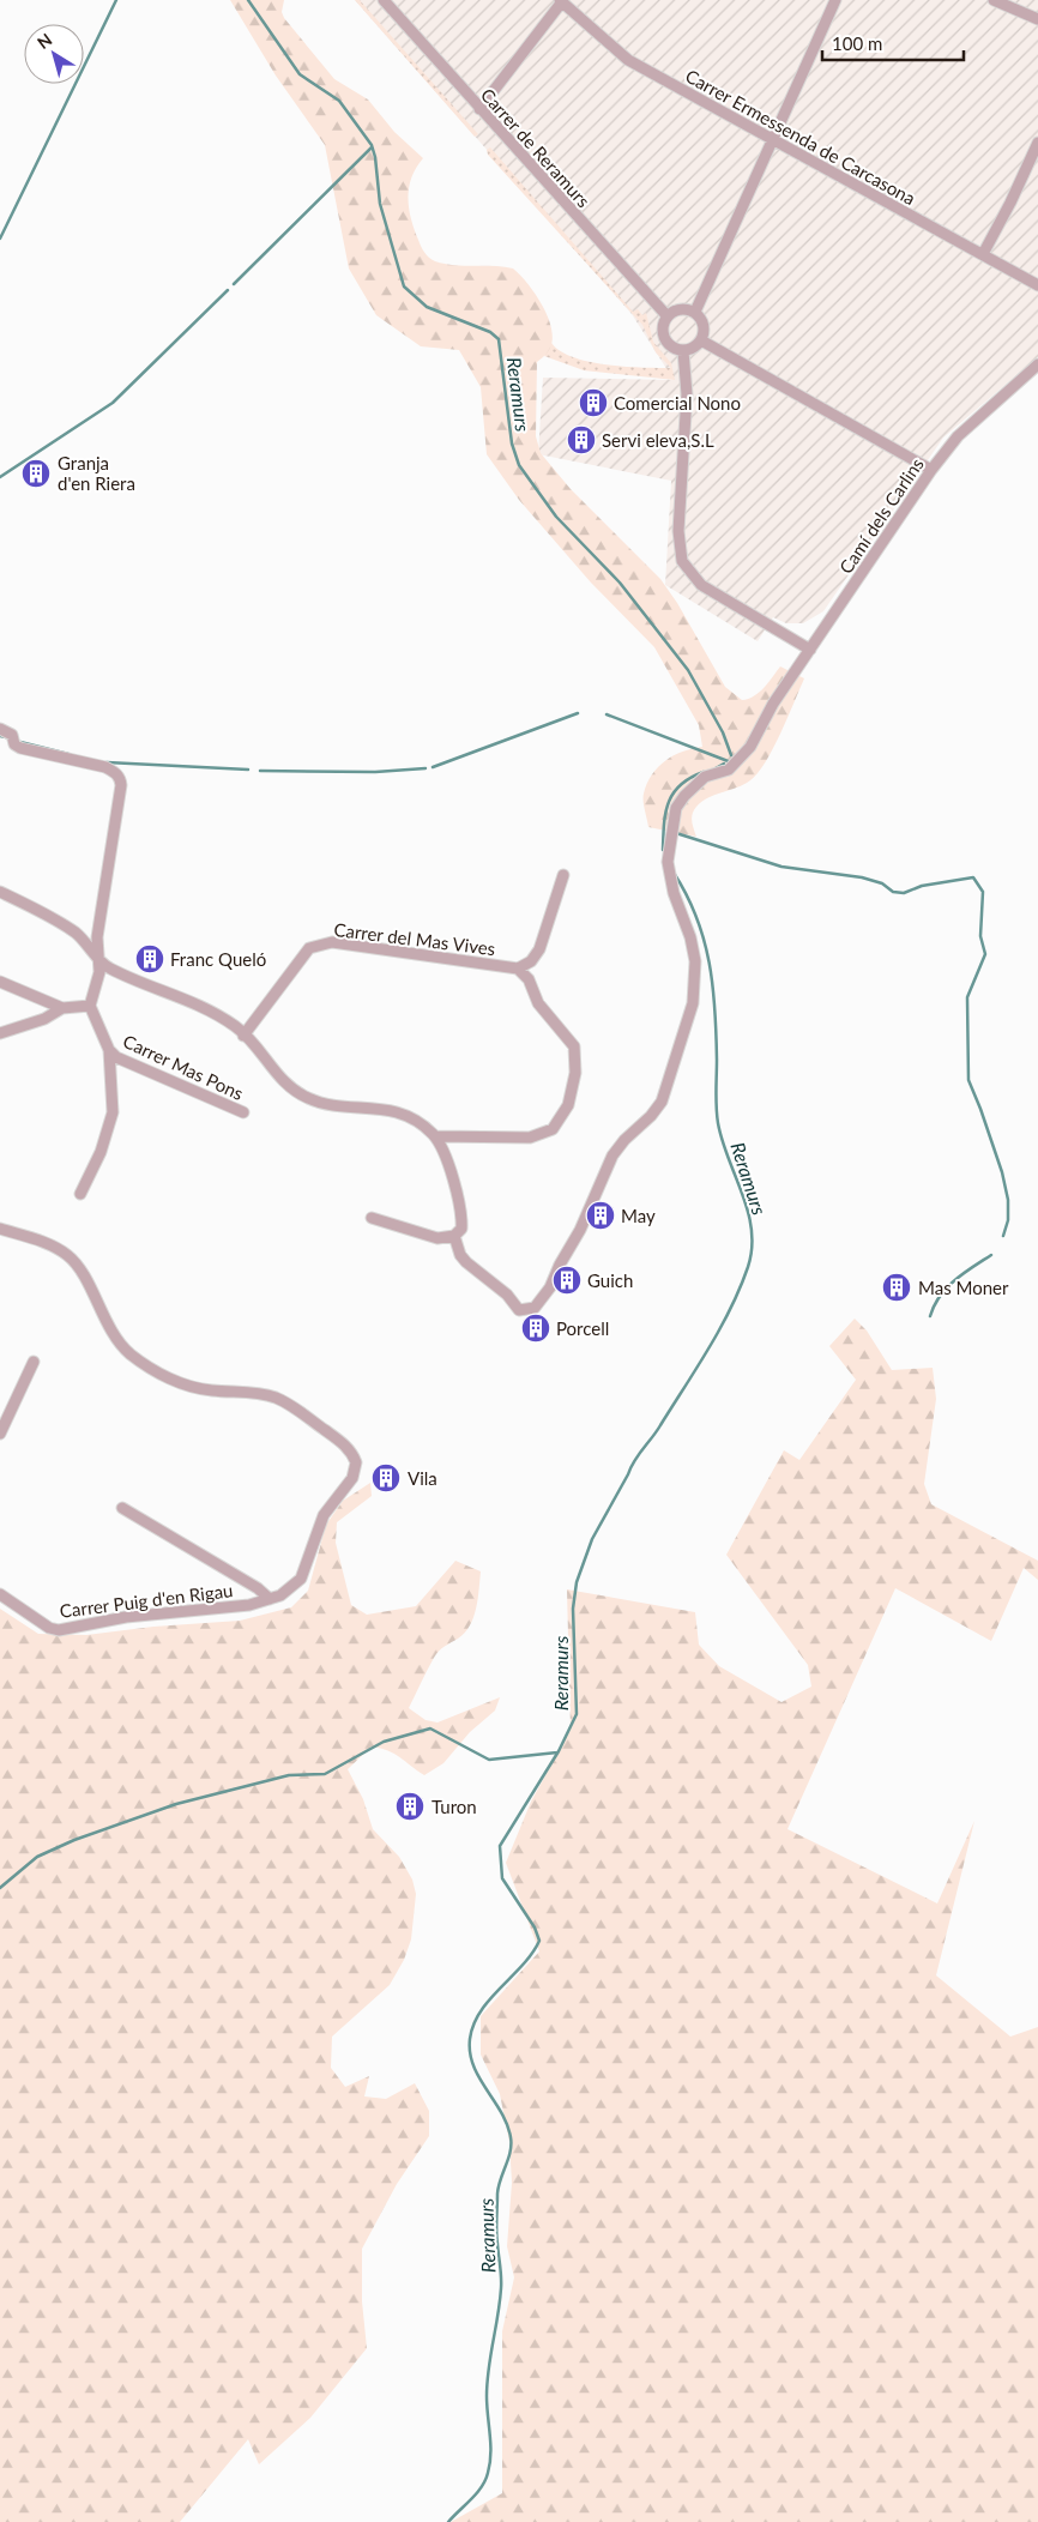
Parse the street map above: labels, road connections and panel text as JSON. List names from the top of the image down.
{
  "streets": {
    "street": [
      "Carrer Ermessenda de Carcasona",
      "Carrer de Reramurs",
      "Camí dels Carlins",
      "Carrer del Mas Vives",
      "Carrer Mas Pons",
      "Carrer Puig d'en Rigau"
    ]
  },
  "water": ["Reramurs"],
  "places": {
    "building": [
      "Comercial Nono",
      "Servi eleva,S.L",
      "Granja d'en Riera",
      "Franc Queló",
      "May",
      "Guich",
      "Mas Moner",
      "Porcell",
      "Vila",
      "Turon"
    ]
  },
  "scale_bar": "100 m",
  "north": "top left"
}
